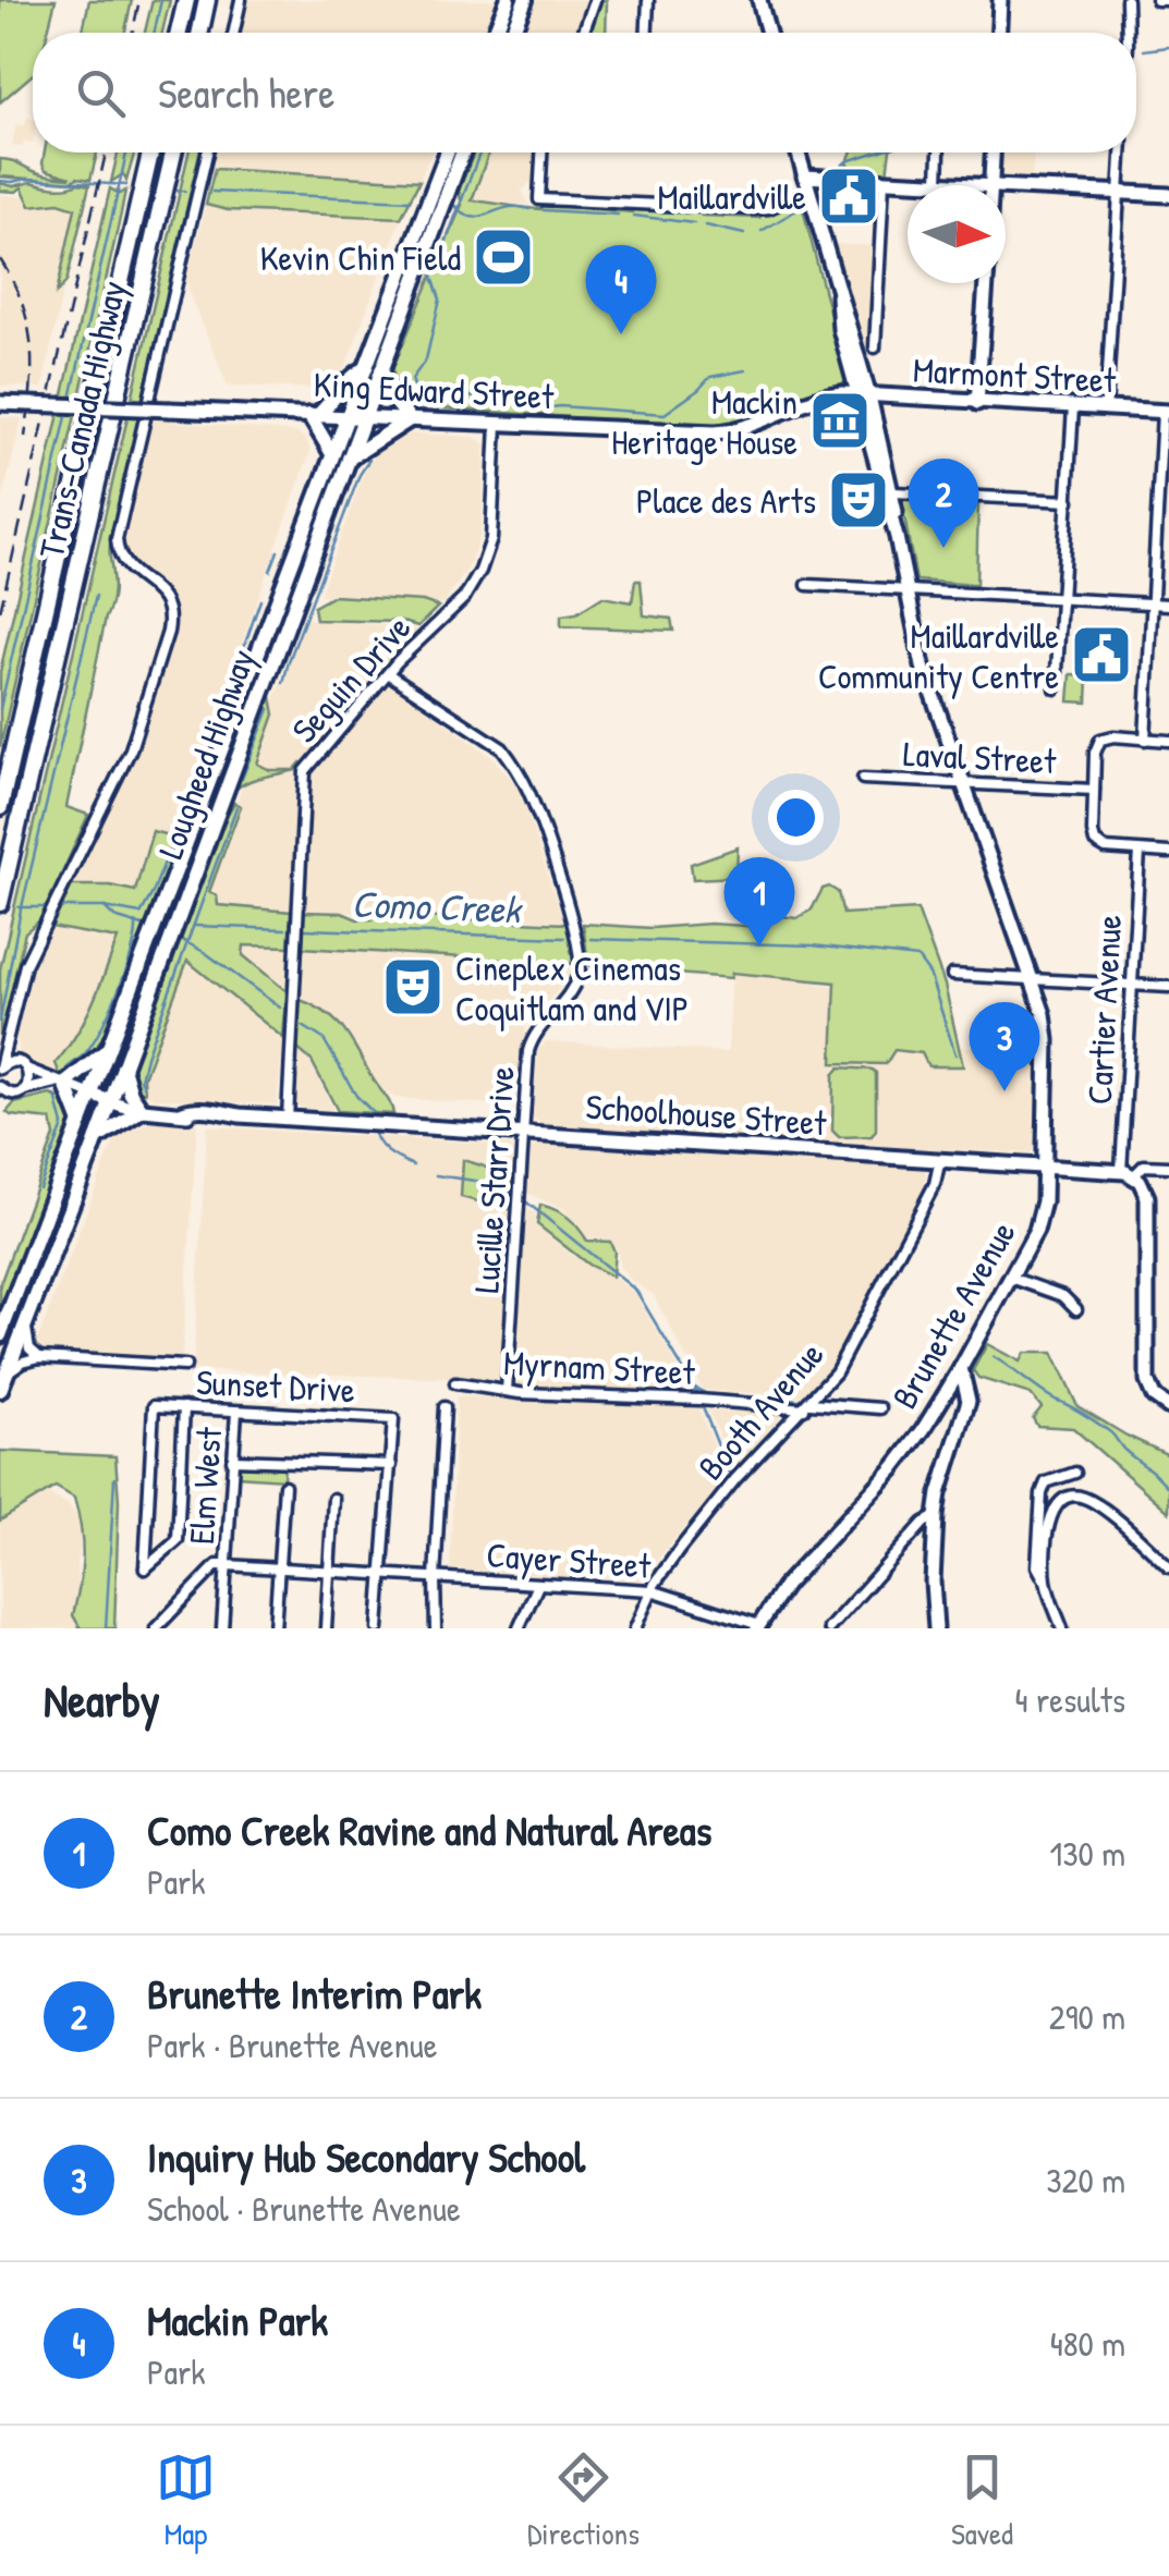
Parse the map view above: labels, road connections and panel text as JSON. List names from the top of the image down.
{
  "streets": {
    "highway": ["Trans-Canada Highway"],
    "main road": [
      "Marmont Street",
      "King Edward Street",
      "Lougheed Highway",
      "Schoolhouse Street",
      "Brunette Avenue"
    ],
    "street": [
      "Seguin Drive",
      "Laval Street",
      "Cartier Avenue",
      "Lucille Starr Drive",
      "Myrnam Street",
      "Sunset Drive",
      "Booth Avenue",
      "Elm West",
      "Cayer Street"
    ]
  },
  "crossings": [
    ["Marmont Street", "King Edward Street"],
    ["Marmont Street", "Brunette Avenue"],
    ["King Edward Street", "Seguin Drive"],
    ["King Edward Street", "Lougheed Highway"],
    ["King Edward Street", "Brunette Avenue"],
    ["Seguin Drive", "Schoolhouse Street"],
    ["Seguin Drive", "Lucille Starr Drive"],
    ["Lougheed Highway", "Schoolhouse Street"],
    ["Laval Street", "Brunette Avenue"],
    ["Cartier Avenue", "Schoolhouse Street"],
    ["Schoolhouse Street", "Lucille Starr Drive"],
    ["Schoolhouse Street", "Brunette Avenue"],
    ["Schoolhouse Street", "Booth Avenue"],
    ["Lucille Starr Drive", "Myrnam Street"],
    ["Brunette Avenue", "Cayer Street"],
    ["Myrnam Street", "Booth Avenue"],
    ["Sunset Drive", "Elm West"],
    ["Booth Avenue", "Cayer Street"],
    ["Elm West", "Cayer Street"]
  ],
  "water": ["Como Creek"],
  "places": {
    "public building": ["Maillardville", "Maillardville Community Centre"],
    "sports": ["Kevin Chin Field"],
    "museum": ["Mackin Heritage House"],
    "theatre": ["Place des Arts", "Cineplex Cinemas Coquitlam and VIP"]
  },
  "north": "right",
  "page": {
    "search": "Search here",
    "pins": [
      "4",
      "2",
      "1",
      "3"
    ],
    "heading": ["Nearby", "4 results"],
    "list": [
      {
        "mark": "1",
        "name": "Como Creek Ravine and Natural Areas",
        "note": "Park",
        "value": "130 m"
      },
      {
        "mark": "2",
        "name": "Brunette Interim Park",
        "note": "Park · Brunette Avenue",
        "value": "290 m"
      },
      {
        "mark": "3",
        "name": "Inquiry Hub Secondary School",
        "note": "School · Brunette Avenue",
        "value": "320 m"
      },
      {
        "mark": "4",
        "name": "Mackin Park",
        "note": "Park",
        "value": "480 m"
      }
    ],
    "nav": ["Map", "Directions", "Saved"]
  }
}
